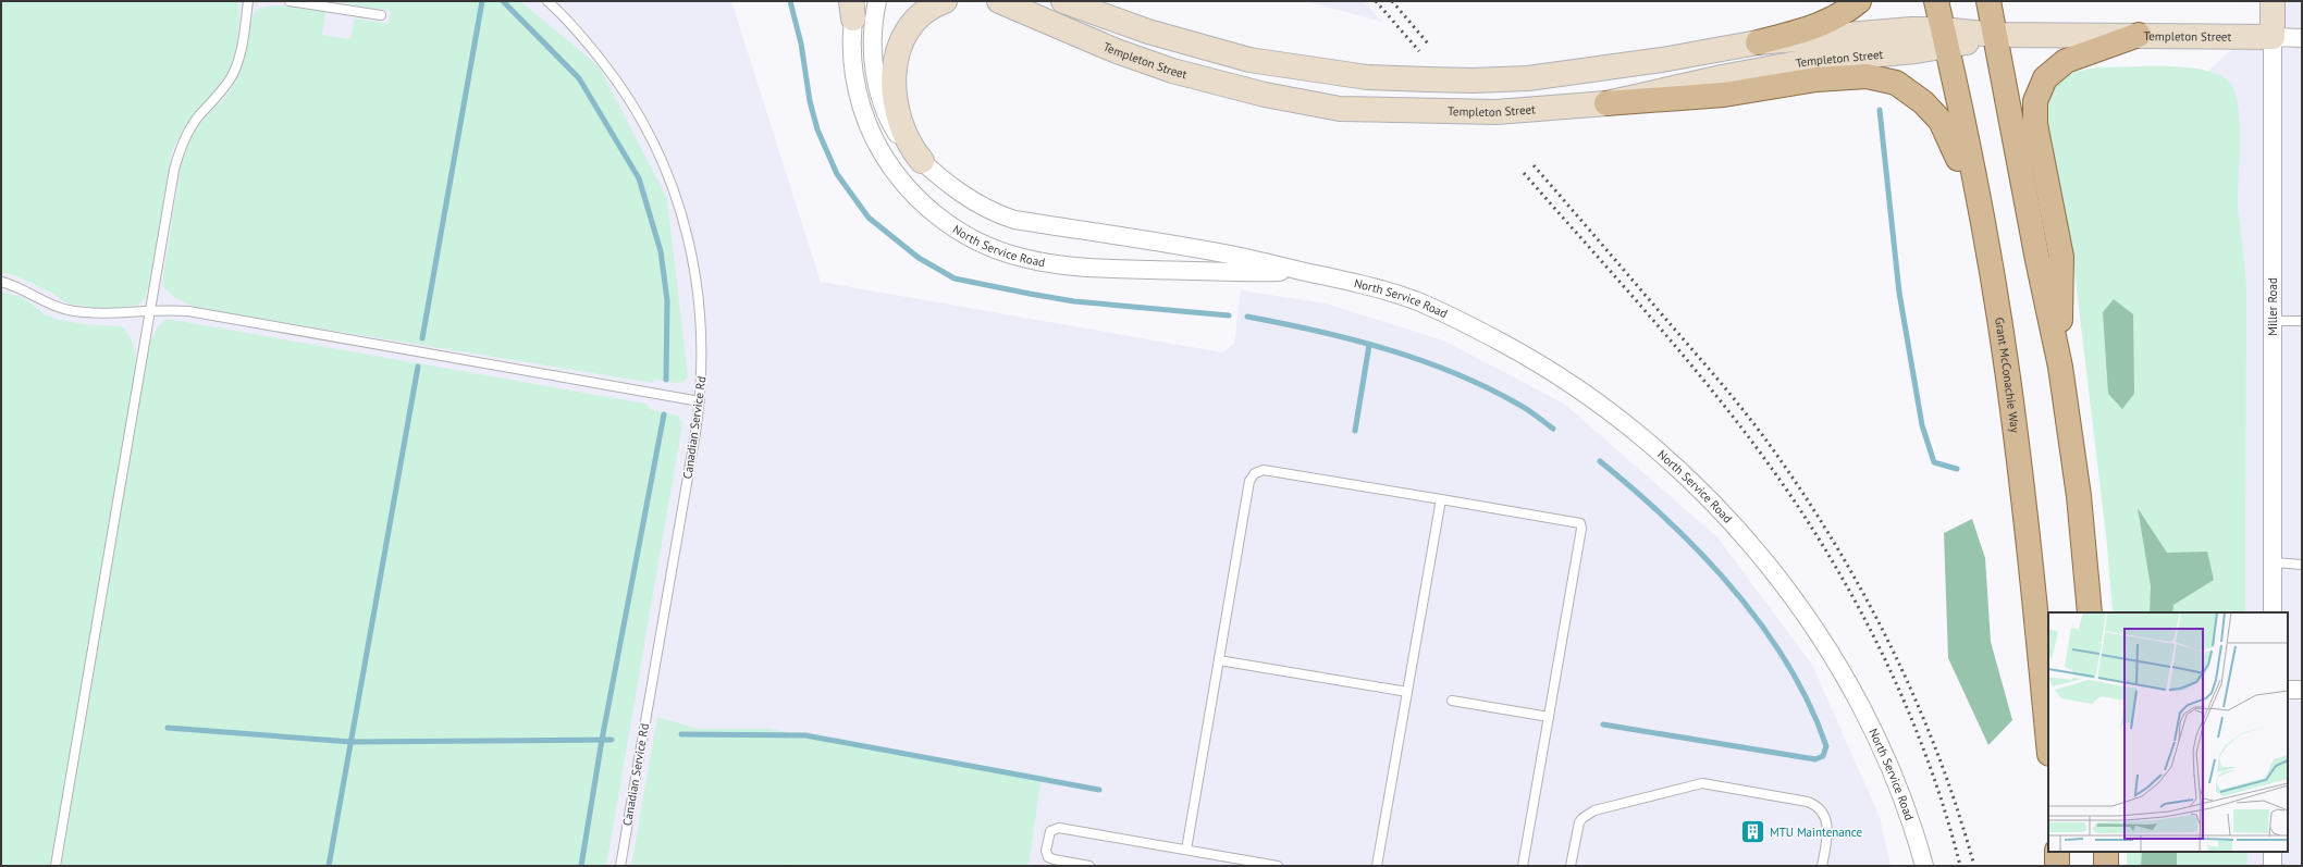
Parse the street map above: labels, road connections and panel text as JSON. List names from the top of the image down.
{
  "streets": {
    "main road": ["Grant McConachie Way"],
    "street": ["Templeton Street", "North Service Road", "Miller Road"],
    "lane": ["Canadian Service Rd"]
  },
  "crossings": [
    ["Templeton Street", "Miller Road"],
    ["Templeton Street", "Grant McConachie Way"]
  ],
  "places": {
    "building": ["MTU Maintenance"]
  }
}
